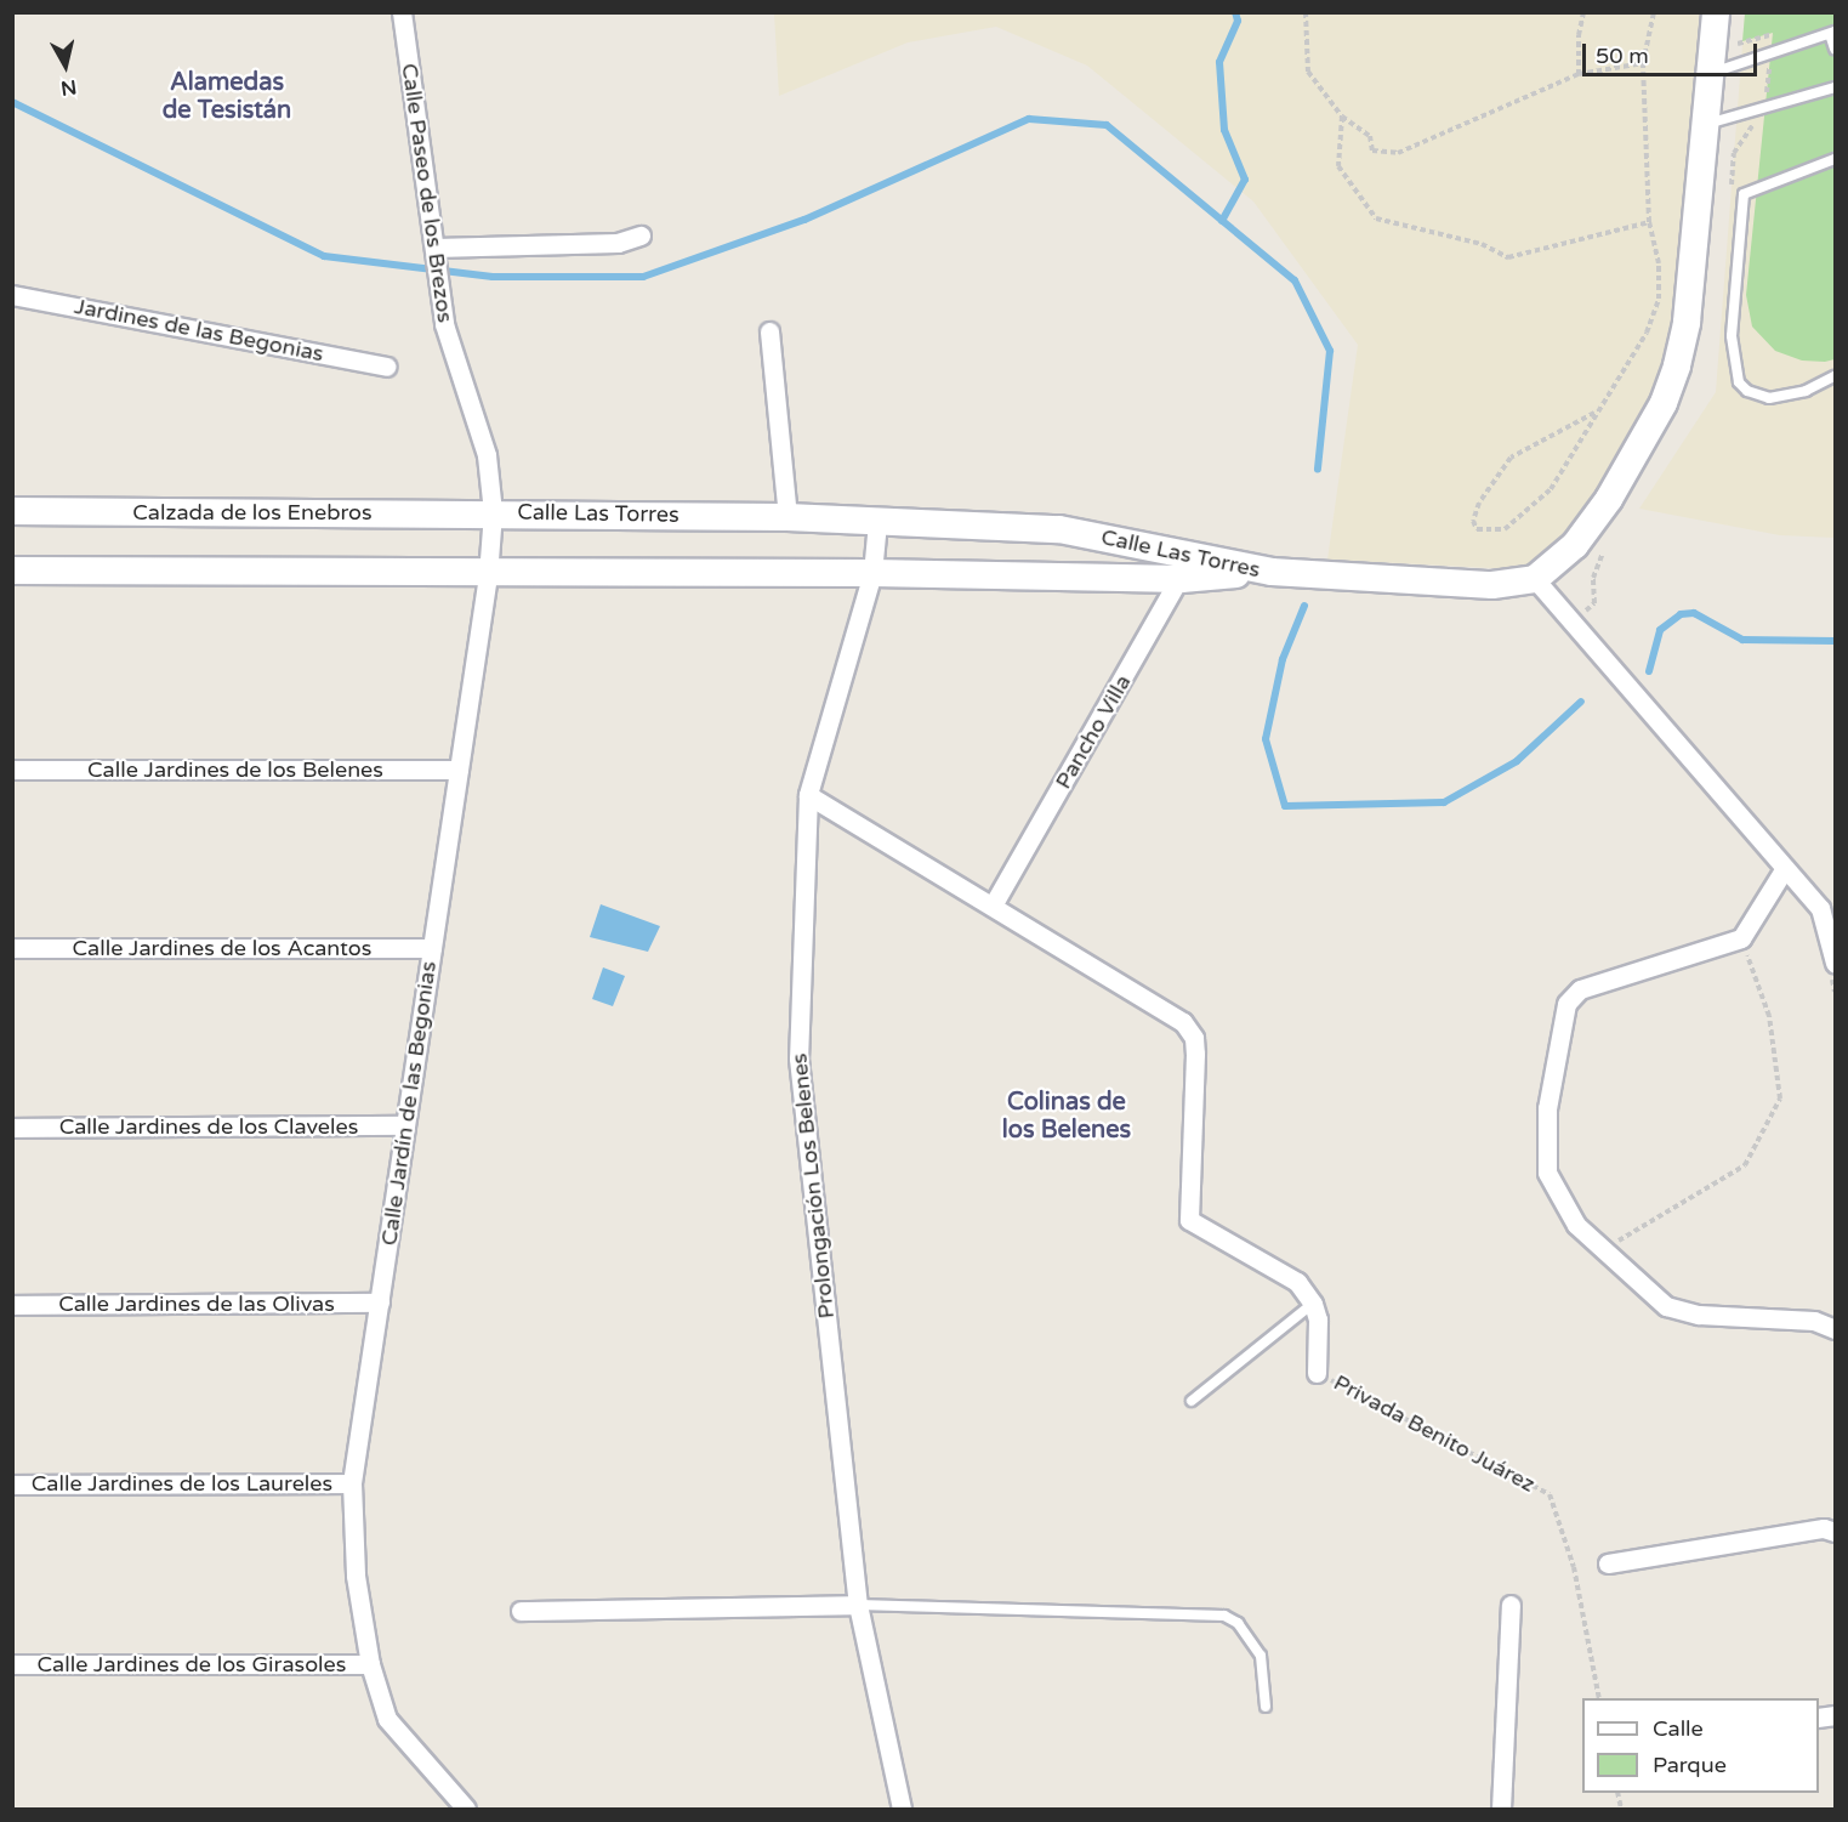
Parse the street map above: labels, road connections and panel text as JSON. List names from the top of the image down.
{
  "streets": {
    "main road": ["Calzada de los Enebros", "Calle Las Torres"],
    "street": [
      "Calle Paseo de los Brezos",
      "Jardines de las Begonias",
      "Pancho Villa",
      "Calle Jardines de los Belenes",
      "Calle Jardines de los Acantos",
      "Calle Jardín de las Begonias",
      "Calle Jardines de los Claveles",
      "Prolongación Los Belenes",
      "Calle Jardines de las Olivas",
      "Privada Benito Juárez",
      "Calle Jardines de los Laureles",
      "Calle Jardines de los Girasoles"
    ]
  },
  "crossings": [
    ["Calle Paseo de los Brezos", "Calle Jardín de las Begonias"],
    ["Calzada de los Enebros", "Calle Las Torres"],
    ["Calzada de los Enebros", "Calle Jardín de las Begonias"],
    ["Calle Las Torres", "Pancho Villa"],
    ["Calle Las Torres", "Calle Jardín de las Begonias"],
    ["Calle Las Torres", "Prolongación Los Belenes"],
    ["Calle Jardines de los Belenes", "Calle Jardín de las Begonias"],
    ["Calle Jardines de los Acantos", "Calle Jardín de las Begonias"],
    ["Calle Jardín de las Begonias", "Calle Jardines de los Claveles"],
    ["Calle Jardín de las Begonias", "Calle Jardines de las Olivas"],
    ["Calle Jardín de las Begonias", "Calle Jardines de los Laureles"],
    ["Calle Jardín de las Begonias", "Calle Jardines de los Girasoles"]
  ],
  "districts": ["Alamedas de Tesistán", "Colinas de los Belenes"],
  "legend": ["Calle", "Parque"],
  "scale_bar": "50 m",
  "north": "bottom"
}
